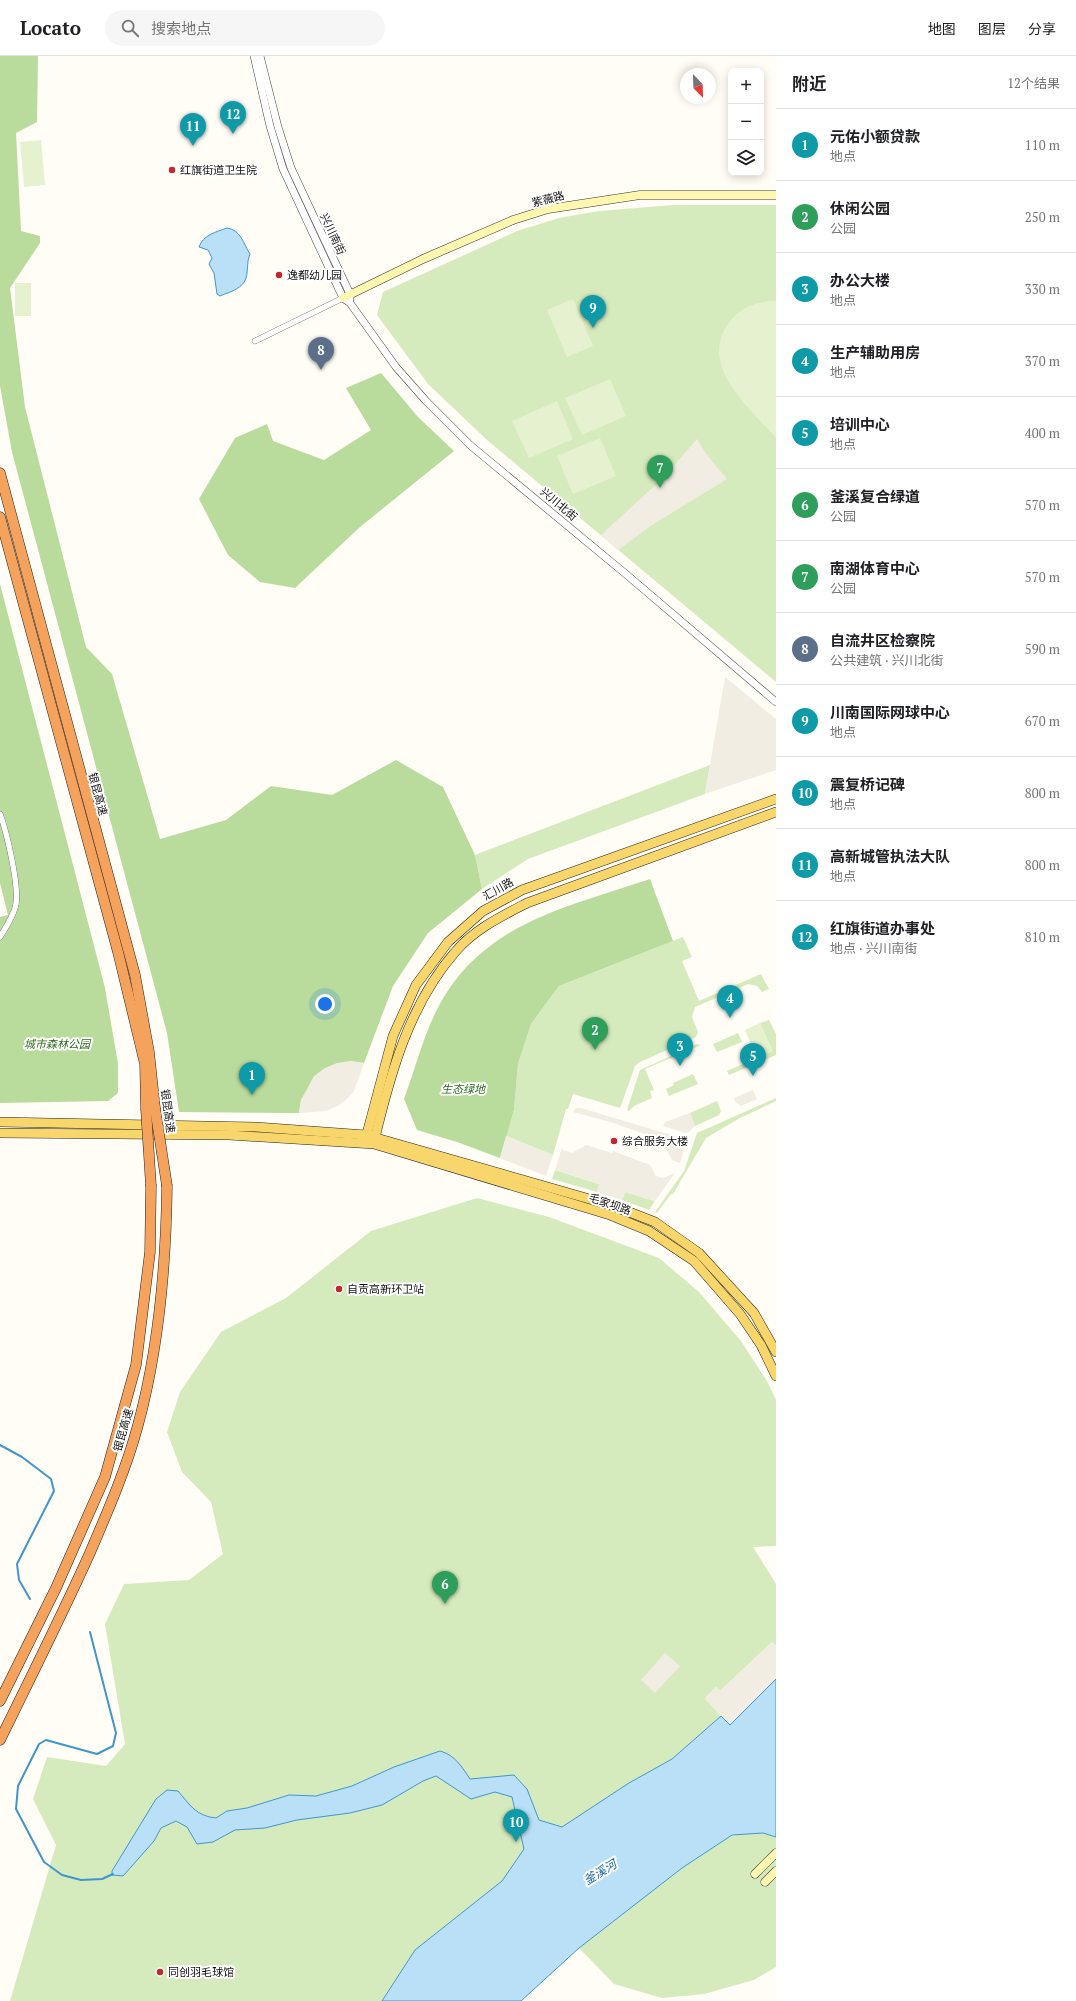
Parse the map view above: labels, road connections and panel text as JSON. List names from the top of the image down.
{
  "streets": {
    "highway": ["银昆高速"],
    "main road": ["紫薇路", "汇川路", "毛家坝路"],
    "street": ["兴川南街", "兴川北街"]
  },
  "crossings": [
    ["紫薇路", "兴川南街"],
    ["紫薇路", "兴川北街"],
    ["兴川南街", "兴川北街"],
    ["汇川路", "毛家坝路"]
  ],
  "water": ["釜溪河"],
  "parks": ["城市森林公园", "生态绿地"],
  "places": [
    "红旗街道卫生院",
    "逸都幼儿园",
    "综合服务大楼",
    "自贡高新环卫站",
    "同创羽毛球馆"
  ],
  "north": "bottom right",
  "page": {
    "header": "Locato",
    "search": "搜索地点",
    "nav": ["地图", "图层", "分享"],
    "heading": ["附近", "12个结果"],
    "map_buttons": ["+", "−"],
    "pins": [
      "12",
      "11",
      "9",
      "8",
      "7",
      "4",
      "2",
      "3",
      "5",
      "1",
      "6",
      "10"
    ],
    "list": [
      {
        "mark": "1",
        "name": "元佑小额贷款",
        "note": "地点",
        "value": "110 m"
      },
      {
        "mark": "2",
        "name": "休闲公园",
        "note": "公园",
        "value": "250 m"
      },
      {
        "mark": "3",
        "name": "办公大楼",
        "note": "地点",
        "value": "330 m"
      },
      {
        "mark": "4",
        "name": "生产辅助用房",
        "note": "地点",
        "value": "370 m"
      },
      {
        "mark": "5",
        "name": "培训中心",
        "note": "地点",
        "value": "400 m"
      },
      {
        "mark": "6",
        "name": "釜溪复合绿道",
        "note": "公园",
        "value": "570 m"
      },
      {
        "mark": "7",
        "name": "南湖体育中心",
        "note": "公园",
        "value": "570 m"
      },
      {
        "mark": "8",
        "name": "自流井区检察院",
        "note": "公共建筑 · 兴川北街",
        "value": "590 m"
      },
      {
        "mark": "9",
        "name": "川南国际网球中心",
        "note": "地点",
        "value": "670 m"
      },
      {
        "mark": "10",
        "name": "震复桥记碑",
        "note": "地点",
        "value": "800 m"
      },
      {
        "mark": "11",
        "name": "高新城管执法大队",
        "note": "地点",
        "value": "800 m"
      },
      {
        "mark": "12",
        "name": "红旗街道办事处",
        "note": "地点 · 兴川南街",
        "value": "810 m"
      }
    ]
  }
}
